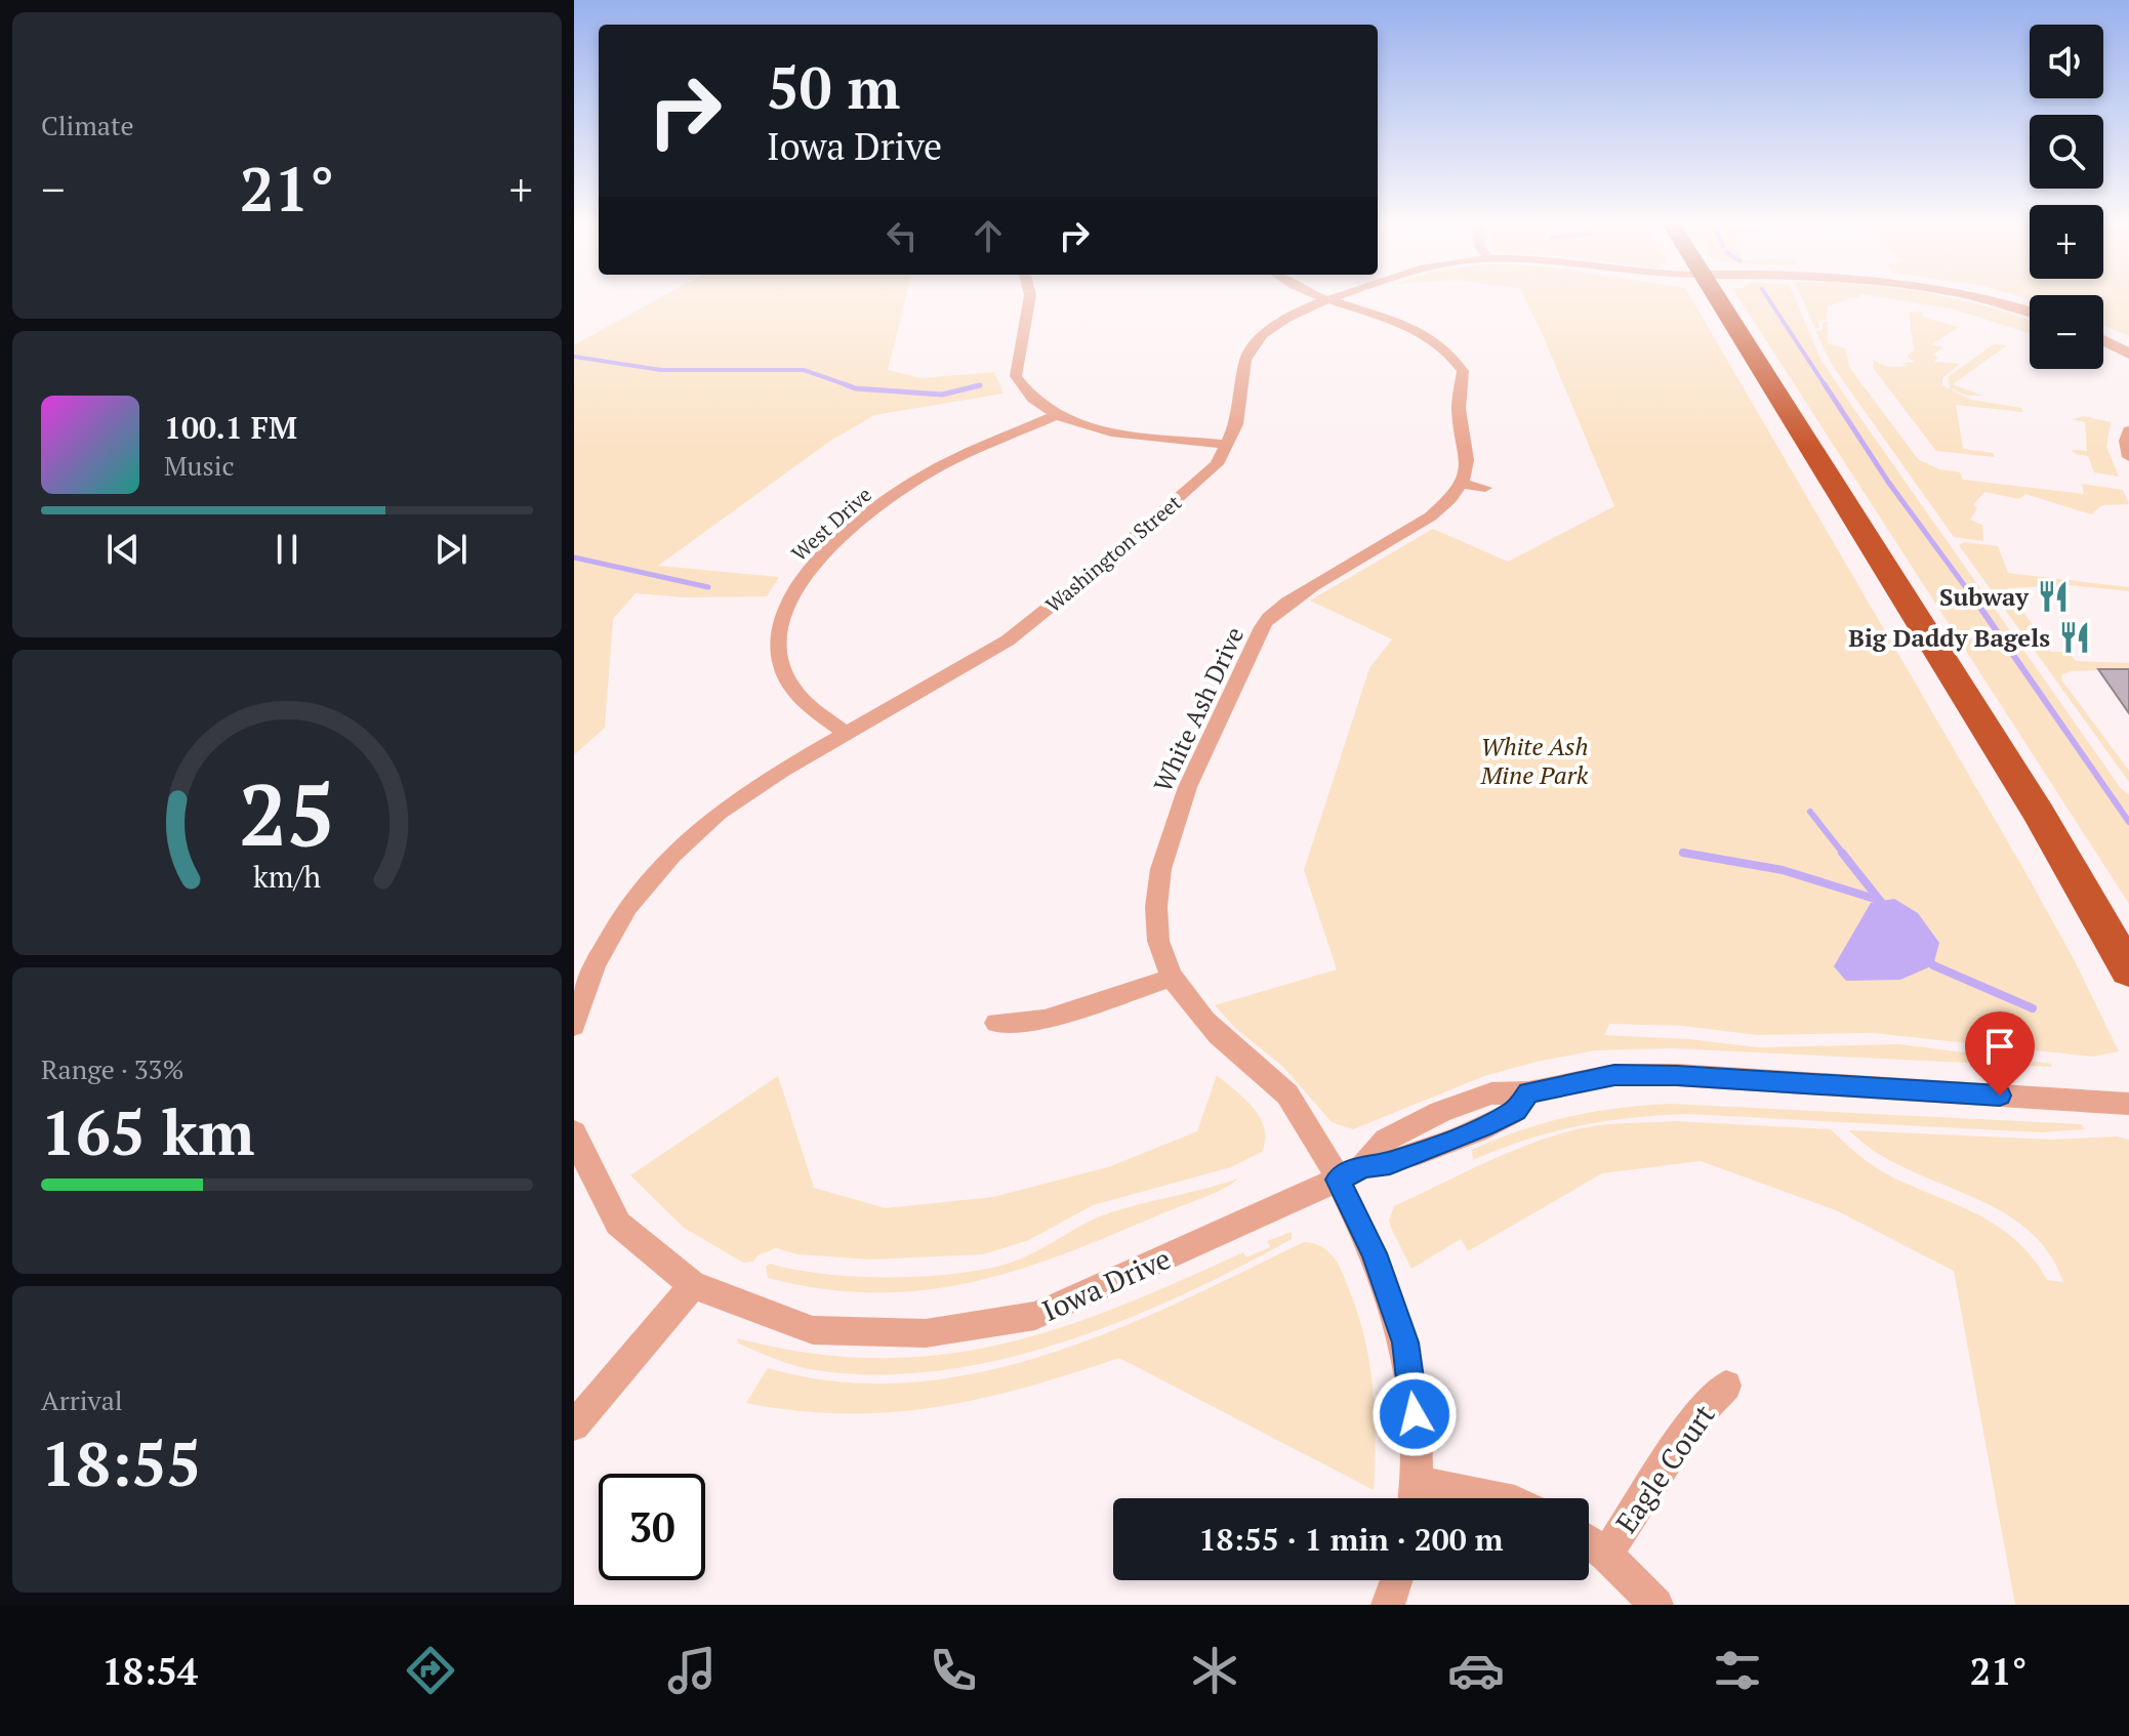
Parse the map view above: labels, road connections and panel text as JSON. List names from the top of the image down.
{
  "streets": {
    "street": [
      "West Drive",
      "Washington Street",
      "White Ash Drive",
      "Iowa Drive",
      "Eagle Court"
    ]
  },
  "crossings": [
    ["West Drive", "Washington Street"],
    ["White Ash Drive", "Iowa Drive"]
  ],
  "parks": ["White Ash Mine Park"],
  "places": {
    "restaurant": ["Subway", "Big Daddy Bagels"]
  },
  "page": {
    "tile": [
      "Climate",
      ["Range · 33%", "165 km"],
      ["Arrival", "18:55"]
    ],
    "map_buttons": ["+", "−"],
    "turn": ["50 m", "Iowa Drive"],
    "heat": ["−", "21°", "+"],
    "song": ["100.1 FM", "Music"],
    "limit": "30",
    "trip": "18:55 · 1 min · 200 m",
    "tabs": ["18:54", "21°"],
    "gauge": ["25", "km/h"]
  }
}
